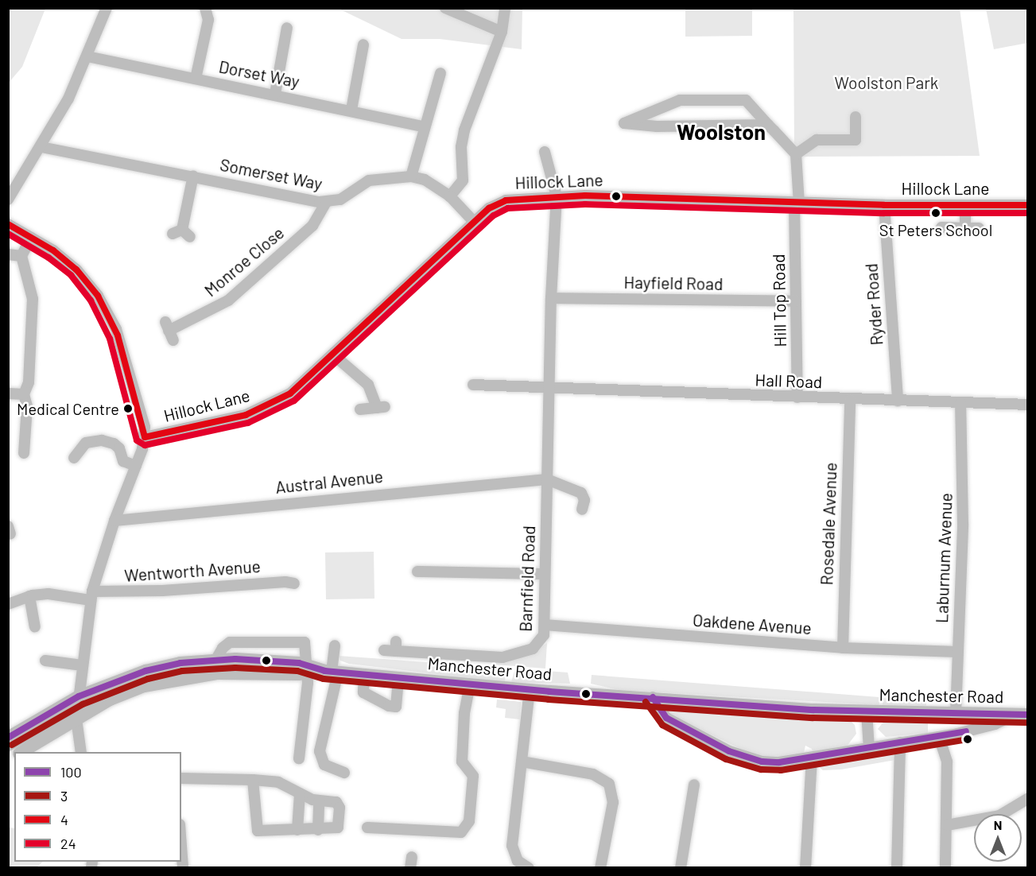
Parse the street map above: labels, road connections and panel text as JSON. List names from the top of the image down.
{
  "streets": {
    "main road": ["Manchester Road"],
    "street": [
      "Dorset Way",
      "Somerset Way",
      "Hillock Lane",
      "Monroe Close",
      "Hayfield Road",
      "Hill Top Road",
      "Ryder Road",
      "Hall Road",
      "Austral Avenue",
      "Rosedale Avenue",
      "Laburnum Avenue",
      "Wentworth Avenue",
      "Barnfield Road",
      "Oakdene Avenue"
    ]
  },
  "crossings": [
    ["Somerset Way", "Hillock Lane"],
    ["Somerset Way", "Monroe Close"],
    ["Hillock Lane", "Hill Top Road"],
    ["Hillock Lane", "Ryder Road"],
    ["Hillock Lane", "Barnfield Road"],
    ["Hayfield Road", "Hill Top Road"],
    ["Hayfield Road", "Barnfield Road"],
    ["Hill Top Road", "Hall Road"],
    ["Ryder Road", "Hall Road"],
    ["Hall Road", "Rosedale Avenue"],
    ["Hall Road", "Laburnum Avenue"],
    ["Hall Road", "Barnfield Road"],
    ["Austral Avenue", "Barnfield Road"],
    ["Rosedale Avenue", "Oakdene Avenue"],
    ["Laburnum Avenue", "Oakdene Avenue"],
    ["Laburnum Avenue", "Manchester Road"],
    ["Barnfield Road", "Oakdene Avenue"]
  ],
  "districts": ["Woolston"],
  "parks": ["Woolston Park"],
  "places": ["St Peters School", "Medical Centre"],
  "lines": [
    "transit line 4",
    "transit line 24",
    "transit line 100",
    "transit line 3"
  ],
  "legend": [
    "100",
    "3",
    "4",
    "24"
  ],
  "north": "top"
}
